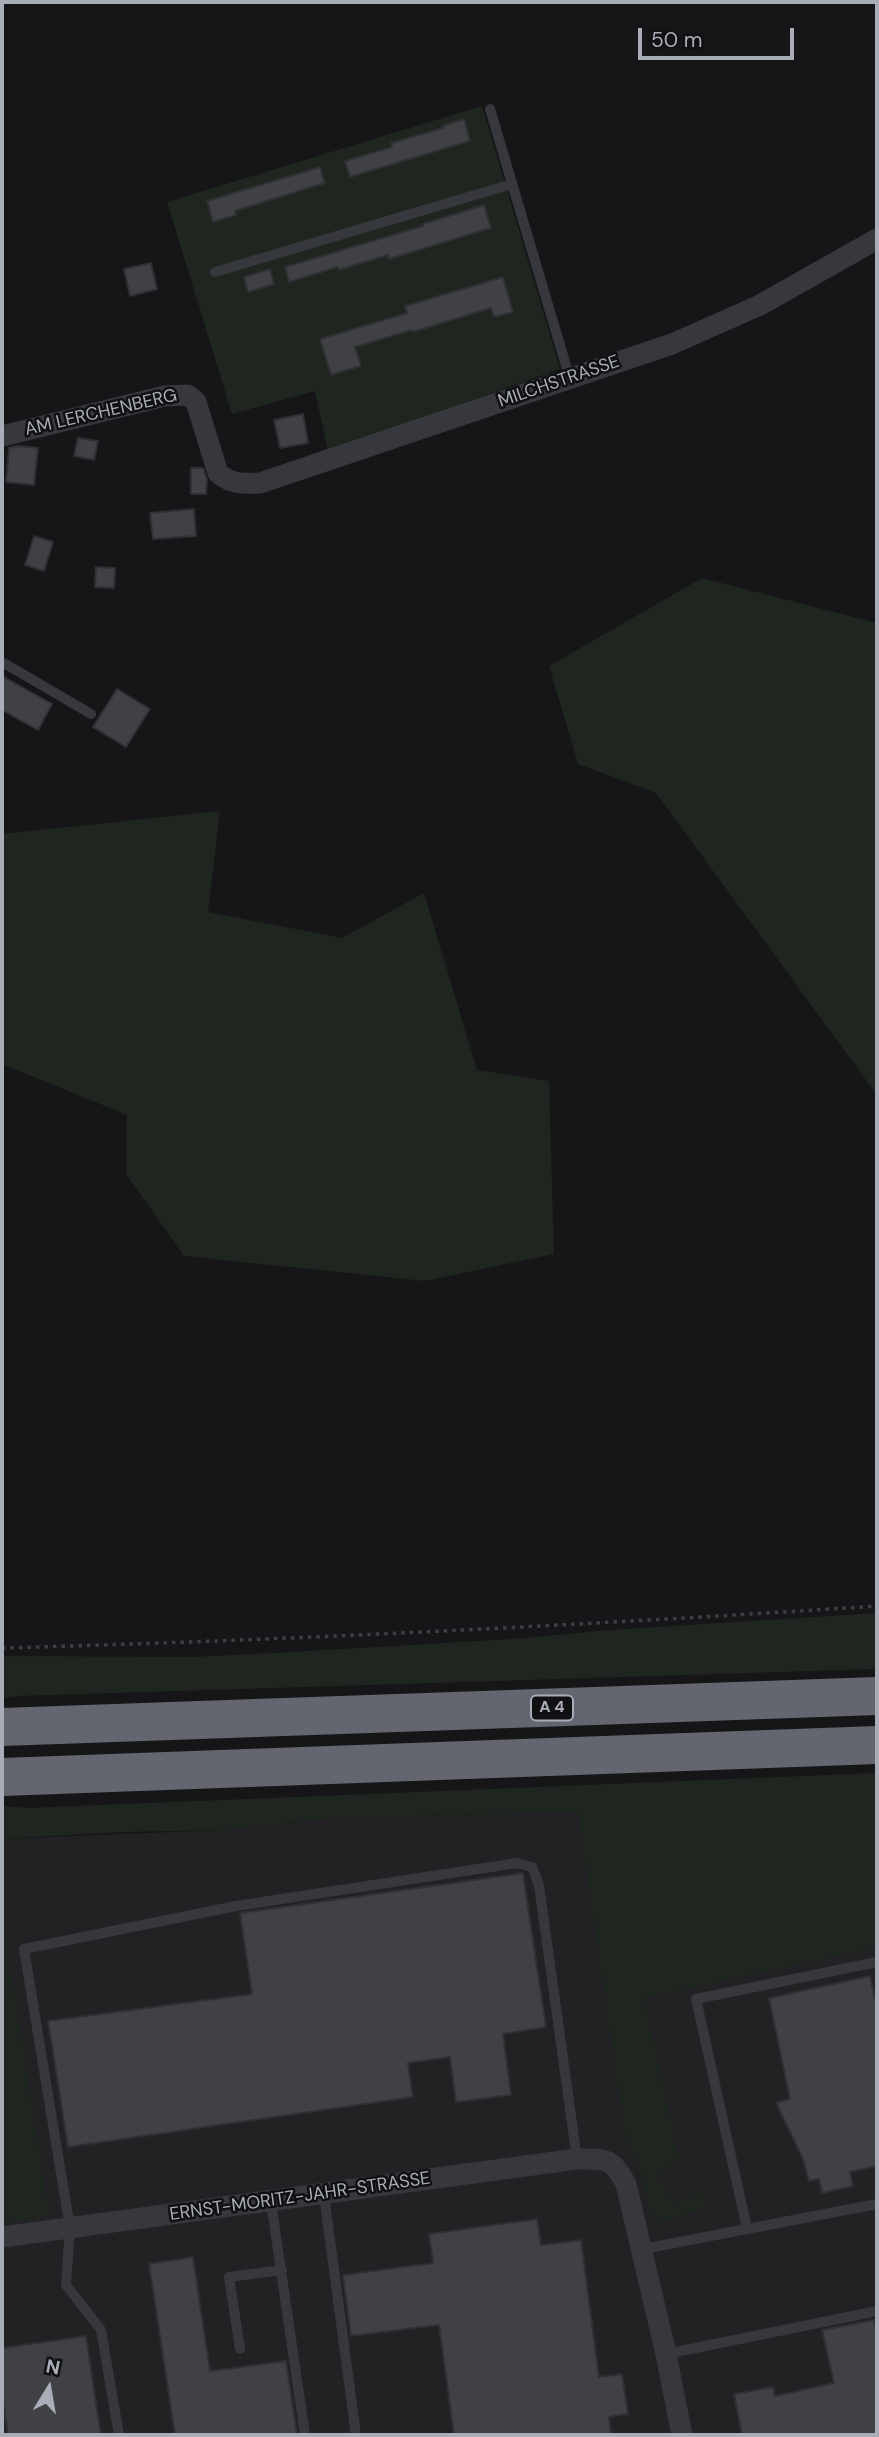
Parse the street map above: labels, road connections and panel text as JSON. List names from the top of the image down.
{
  "streets": {
    "highway": ["A 4"],
    "street": ["MILCHSTRASSE", "AM LERCHENBERG", "ERNST-MORITZ-JAHR-STRASSE"]
  },
  "crossings": [
    ["MILCHSTRASSE", "AM LERCHENBERG"]
  ],
  "scale_bar": "50 m",
  "north": "top"
}
